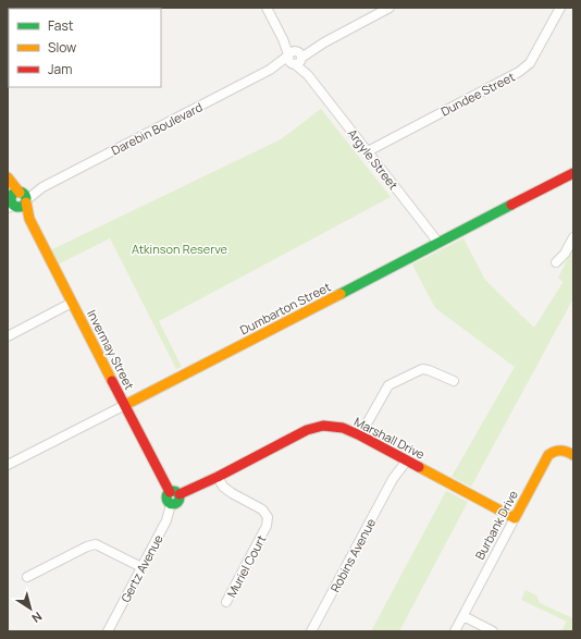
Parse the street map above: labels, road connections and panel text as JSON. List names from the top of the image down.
{
  "streets": {
    "street": [
      "Dundee Street",
      "Darebin Boulevard",
      "Argyle Street",
      "Dumbarton Street",
      "Invermay Street",
      "Marshall Drive",
      "Burbank Drive",
      "Robins Avenue",
      "Muriel Court",
      "Gertz Avenue"
    ]
  },
  "crossings": [
    ["Dundee Street", "Argyle Street"],
    ["Darebin Boulevard", "Argyle Street"],
    ["Darebin Boulevard", "Invermay Street"],
    ["Argyle Street", "Dumbarton Street"],
    ["Dumbarton Street", "Invermay Street"],
    ["Invermay Street", "Marshall Drive"],
    ["Marshall Drive", "Burbank Drive"],
    ["Marshall Drive", "Robins Avenue"],
    ["Marshall Drive", "Muriel Court"]
  ],
  "parks": ["Atkinson Reserve"],
  "legend": ["Fast", "Slow", "Jam"],
  "north": "bottom right"
}
